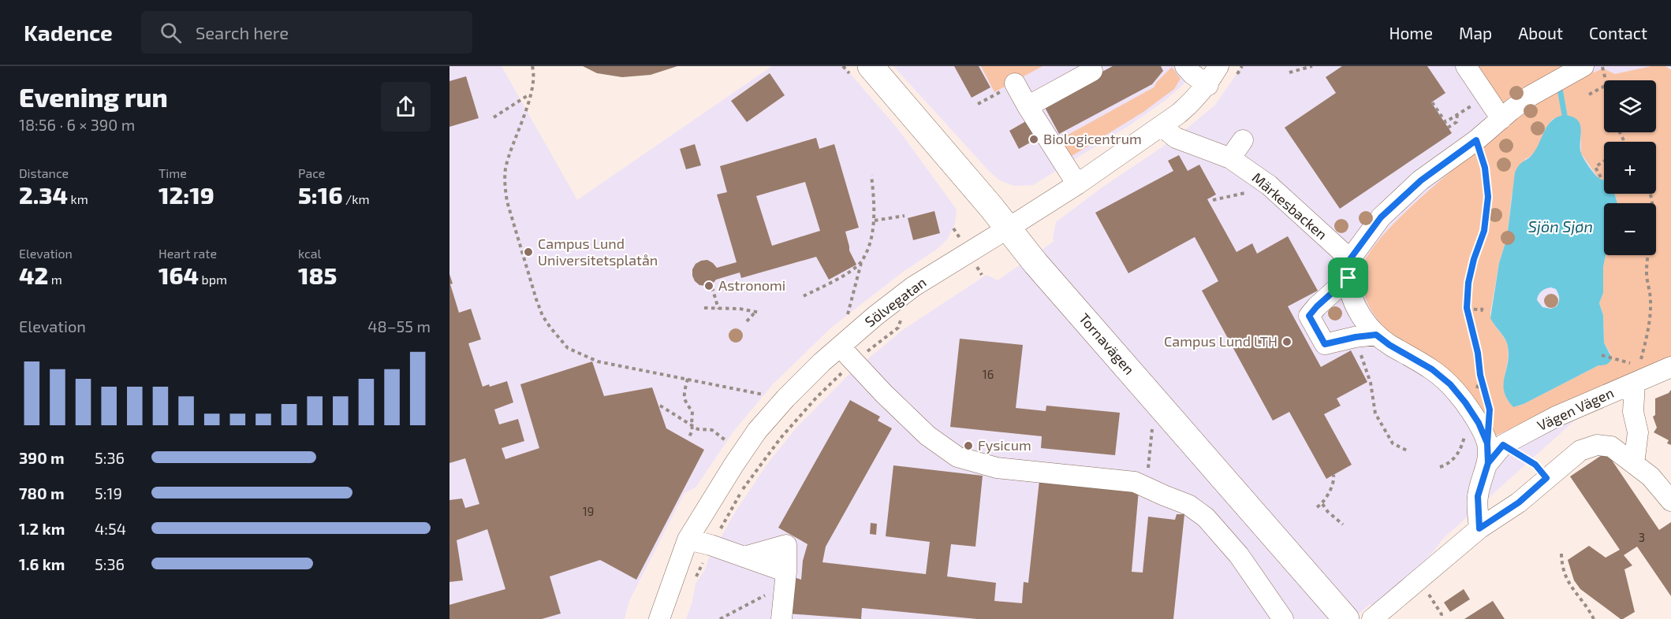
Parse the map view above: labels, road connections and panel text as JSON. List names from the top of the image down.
{
  "streets": {
    "main road": ["Tornavägen"],
    "street": ["Märkesbacken", "Sölvegatan", "Vägen Vägen"]
  },
  "crossings": [
    ["Märkesbacken", "Sölvegatan"],
    ["Sölvegatan", "Tornavägen"]
  ],
  "water": ["Sjön Sjøn"],
  "places": [
    "Biologicentrum",
    "Campus Lund Universitetsplatån",
    "Astronomi",
    "Campus Lund LTH",
    "Fysicum"
  ],
  "house_numbers": ["16", "19", "3"],
  "page": {
    "header": "Kadence",
    "search": "Search here",
    "nav": [
      "Home",
      "Map",
      "About",
      "Contact"
    ],
    "heading": ["Evening run", "18:56 · 6 × 390 m"],
    "map_buttons": ["+", "−"],
    "stats": [
      ["Distance", "2.34 km"],
      ["Time", "12:19"],
      ["Pace", "5:16 /km"],
      ["Elevation", "42 m"],
      ["Heart rate", "164 bpm"],
      ["kcal", "185"]
    ],
    "chart": ["Elevation", "48–55 m"],
    "list": [
      {
        "name": "390 m",
        "note": "5:36"
      },
      {
        "name": "780 m",
        "note": "5:19"
      },
      {
        "name": "1.2 km",
        "note": "4:54"
      },
      {
        "name": "1.6 km",
        "note": "5:36"
      }
    ]
  }
}
